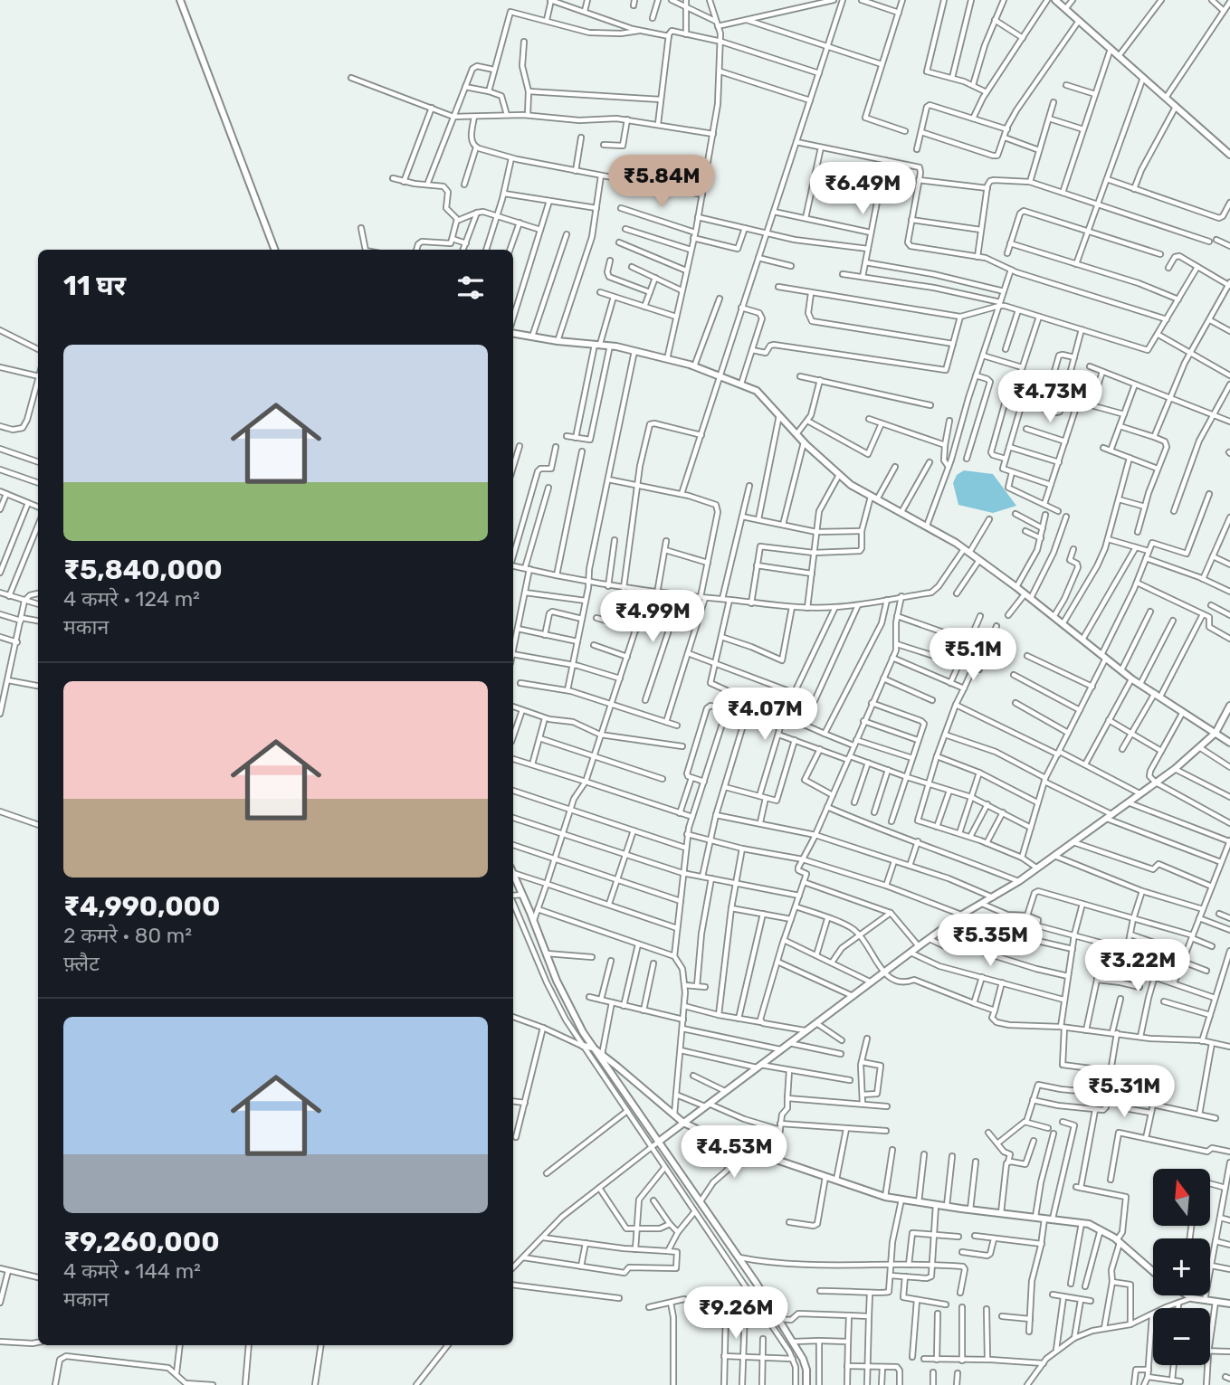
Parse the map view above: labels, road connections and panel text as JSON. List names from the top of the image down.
{
  "north": "top",
  "page": {
    "price": [
      "₹5.84M",
      "₹6.49M",
      "₹4.73M",
      "₹4.99M",
      "₹5.1M",
      "₹4.07M",
      "₹5.35M",
      "₹3.22M",
      "₹5.31M",
      "₹4.53M",
      "₹9.26M"
    ],
    "heading": "11 घर",
    "list": [
      {
        "name": "₹5,840,000",
        "note": "4 कमरे · 124 m² · मकान"
      },
      {
        "name": "₹4,990,000",
        "note": "2 कमरे · 80 m² · फ़्लैट"
      },
      {
        "name": "₹9,260,000",
        "note": "4 कमरे · 144 m² · मकान"
      }
    ],
    "map_buttons": ["+", "−"]
  }
}
